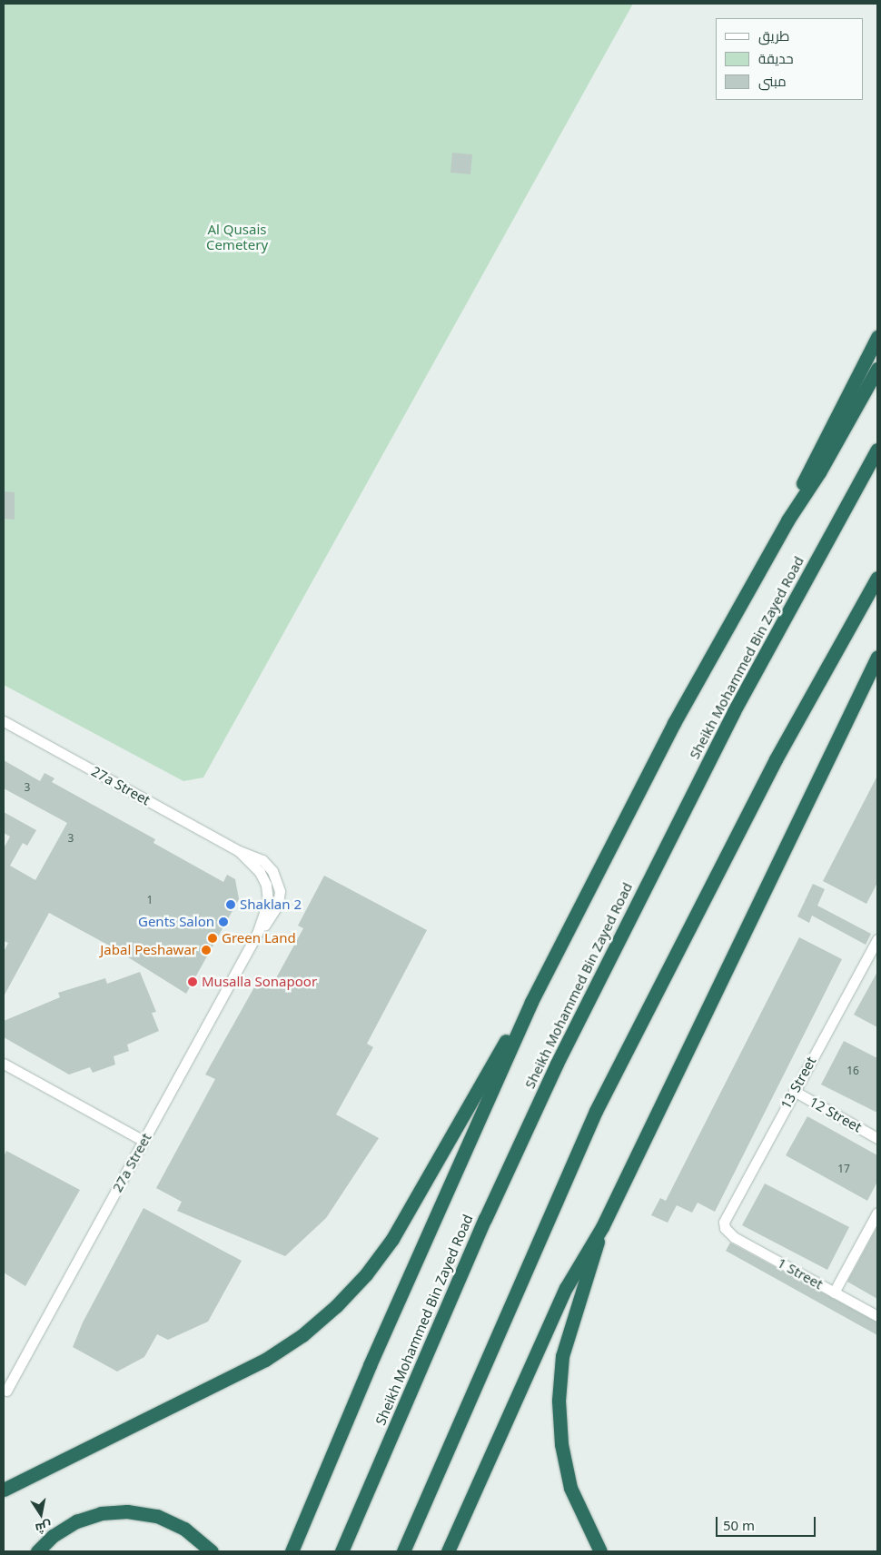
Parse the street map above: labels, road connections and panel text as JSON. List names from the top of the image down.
{
  "streets": {
    "highway": ["Sheikh Mohammed Bin Zayed Road"],
    "street": [
      "27a Street",
      "13 Street",
      "12 Street",
      "1 Street"
    ]
  },
  "crossings": [
    ["13 Street", "12 Street"],
    ["13 Street", "1 Street"]
  ],
  "parks": ["Al Qusais Cemetery"],
  "places": [
    "Shaklan 2",
    "Gents Salon",
    "Green Land",
    "Jabal Peshawar",
    "Musalla Sonapoor"
  ],
  "house_numbers": [
    "3",
    "3",
    "1",
    "16",
    "17"
  ],
  "legend": ["طريق", "حديقة", "مبنى"],
  "scale_bar": "50 m",
  "north": "bottom"
}
